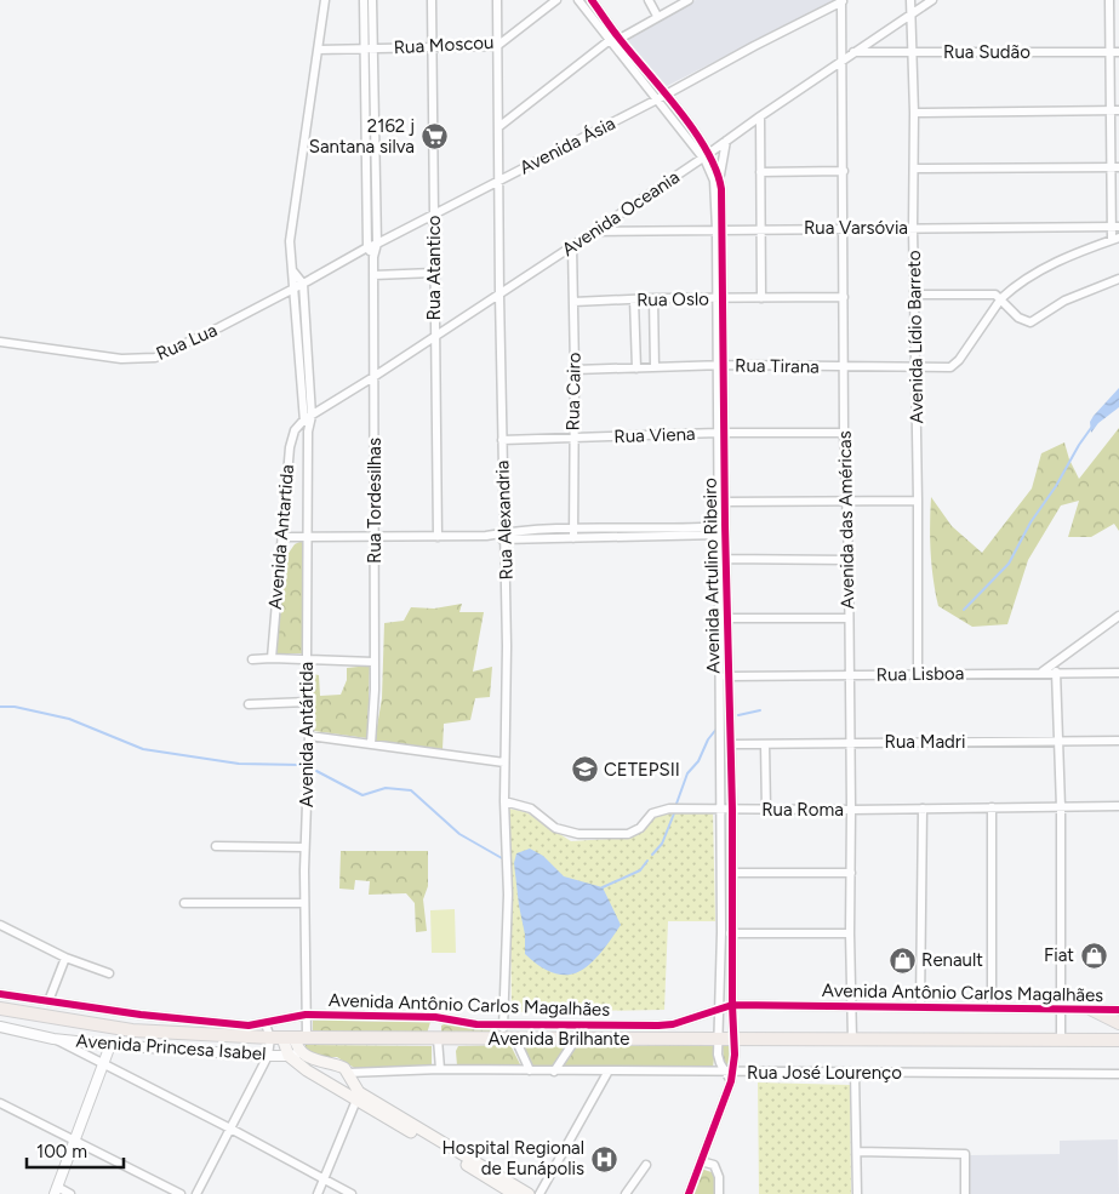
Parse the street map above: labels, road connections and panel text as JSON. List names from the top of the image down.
{
  "streets": {
    "main road": ["Avenida Brilhante", "Avenida Princesa Isabel"],
    "street": [
      "Rua Moscou",
      "Rua Sudão",
      "Avenida Ásia",
      "Avenida Oceania",
      "Rua Varsóvia",
      "Rua Atantico",
      "Rua Oslo",
      "Avenida Lídio Barreto",
      "Rua Lua",
      "Rua Tirana",
      "Rua Cairo",
      "Rua Viena",
      "Rua Tordesilhas",
      "Rua Alexandria",
      "Avenida das Américas",
      "Avenida Antartida",
      "Avenida Artulino Ribeiro",
      "Rua Lisboa",
      "Avenida Antártida",
      "Rua Madri",
      "Rua Roma",
      "Avenida Antônio Carlos Magalhães",
      "Rua José Lourenço"
    ]
  },
  "crossings": [
    ["Rua Moscou", "Rua Atantico"],
    ["Rua Moscou", "Rua Tordesilhas"],
    ["Rua Moscou", "Rua Alexandria"],
    ["Rua Moscou", "Avenida Antártida"],
    ["Rua Sudão", "Avenida Oceania"],
    ["Rua Sudão", "Avenida Lídio Barreto"],
    ["Avenida Ásia", "Rua Atantico"],
    ["Avenida Ásia", "Rua Lua"],
    ["Avenida Ásia", "Rua Tordesilhas"],
    ["Avenida Ásia", "Rua Alexandria"],
    ["Avenida Ásia", "Avenida das Américas"],
    ["Avenida Ásia", "Avenida Artulino Ribeiro"],
    ["Avenida Ásia", "Avenida Antártida"],
    ["Avenida Oceania", "Rua Varsóvia"],
    ["Avenida Oceania", "Rua Atantico"],
    ["Avenida Oceania", "Avenida Lídio Barreto"],
    ["Avenida Oceania", "Rua Cairo"],
    ["Avenida Oceania", "Rua Tordesilhas"],
    ["Avenida Oceania", "Rua Alexandria"],
    ["Avenida Oceania", "Avenida das Américas"],
    ["Avenida Oceania", "Avenida Antartida"],
    ["Avenida Oceania", "Avenida Artulino Ribeiro"],
    ["Avenida Oceania", "Avenida Antártida"],
    ["Rua Varsóvia", "Avenida Lídio Barreto"],
    ["Rua Varsóvia", "Avenida das Américas"],
    ["Rua Varsóvia", "Avenida Artulino Ribeiro"],
    ["Rua Oslo", "Rua Cairo"],
    ["Rua Oslo", "Avenida das Américas"],
    ["Rua Oslo", "Avenida Artulino Ribeiro"],
    ["Avenida Lídio Barreto", "Rua Tirana"],
    ["Avenida Lídio Barreto", "Rua Lisboa"],
    ["Rua Lua", "Avenida Antártida"],
    ["Rua Tirana", "Rua Cairo"],
    ["Rua Tirana", "Avenida das Américas"],
    ["Rua Tirana", "Avenida Artulino Ribeiro"],
    ["Rua Cairo", "Rua Viena"],
    ["Rua Viena", "Rua Alexandria"],
    ["Rua Viena", "Avenida das Américas"],
    ["Rua Viena", "Avenida Artulino Ribeiro"],
    ["Rua Alexandria", "Rua Roma"],
    ["Rua Alexandria", "Avenida Antônio Carlos Magalhães"],
    ["Rua Alexandria", "Avenida Brilhante"],
    ["Avenida das Américas", "Rua Lisboa"],
    ["Avenida das Américas", "Rua Madri"],
    ["Avenida das Américas", "Rua Roma"],
    ["Avenida das Américas", "Avenida Antônio Carlos Magalhães"],
    ["Avenida das Américas", "Avenida Brilhante"],
    ["Avenida Antartida", "Avenida Antártida"],
    ["Avenida Artulino Ribeiro", "Rua Lisboa"],
    ["Avenida Artulino Ribeiro", "Rua Madri"],
    ["Avenida Artulino Ribeiro", "Rua Roma"],
    ["Avenida Artulino Ribeiro", "Avenida Antônio Carlos Magalhães"],
    ["Avenida Artulino Ribeiro", "Avenida Brilhante"],
    ["Avenida Artulino Ribeiro", "Rua José Lourenço"],
    ["Avenida Antártida", "Avenida Antônio Carlos Magalhães"],
    ["Avenida Antártida", "Avenida Brilhante"],
    ["Avenida Antártida", "Avenida Princesa Isabel"],
    ["Avenida Brilhante", "Avenida Princesa Isabel"]
  ],
  "places": {
    "supermarket": ["2162 j Santana silva"],
    "school or university": ["CETEPSII"],
    "shop": ["Fiat", "Renault"],
    "hospital": ["Hospital Regional de Eunápolis"]
  },
  "scale_bar": "100 m"
}
